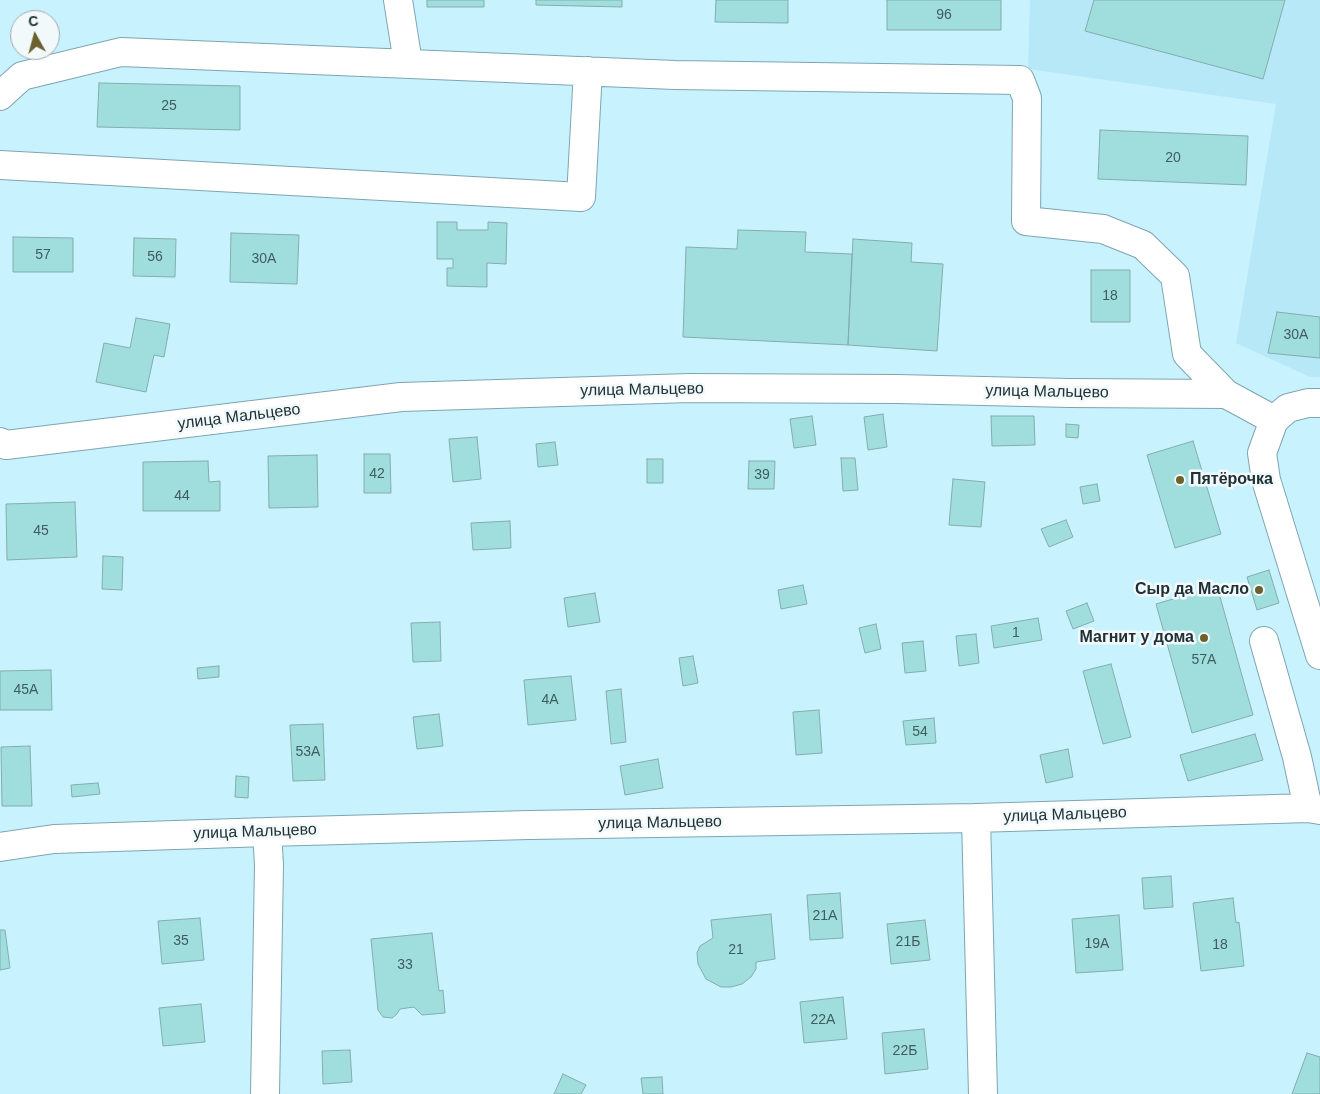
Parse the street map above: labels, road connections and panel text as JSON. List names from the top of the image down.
{
  "streets": {
    "street": ["улица Мальцево"]
  },
  "places": ["Пятёрочка", "Сыр да Масло", "Магнит у дома"],
  "house_numbers": [
    "96",
    "25",
    "20",
    "57",
    "56",
    "30А",
    "18",
    "30А",
    "42",
    "39",
    "44",
    "45",
    "1",
    "57А",
    "45А",
    "4А",
    "54",
    "53А",
    "21А",
    "35",
    "21Б",
    "19А",
    "18",
    "21",
    "33",
    "22А",
    "22Б"
  ],
  "north": "top"
}
